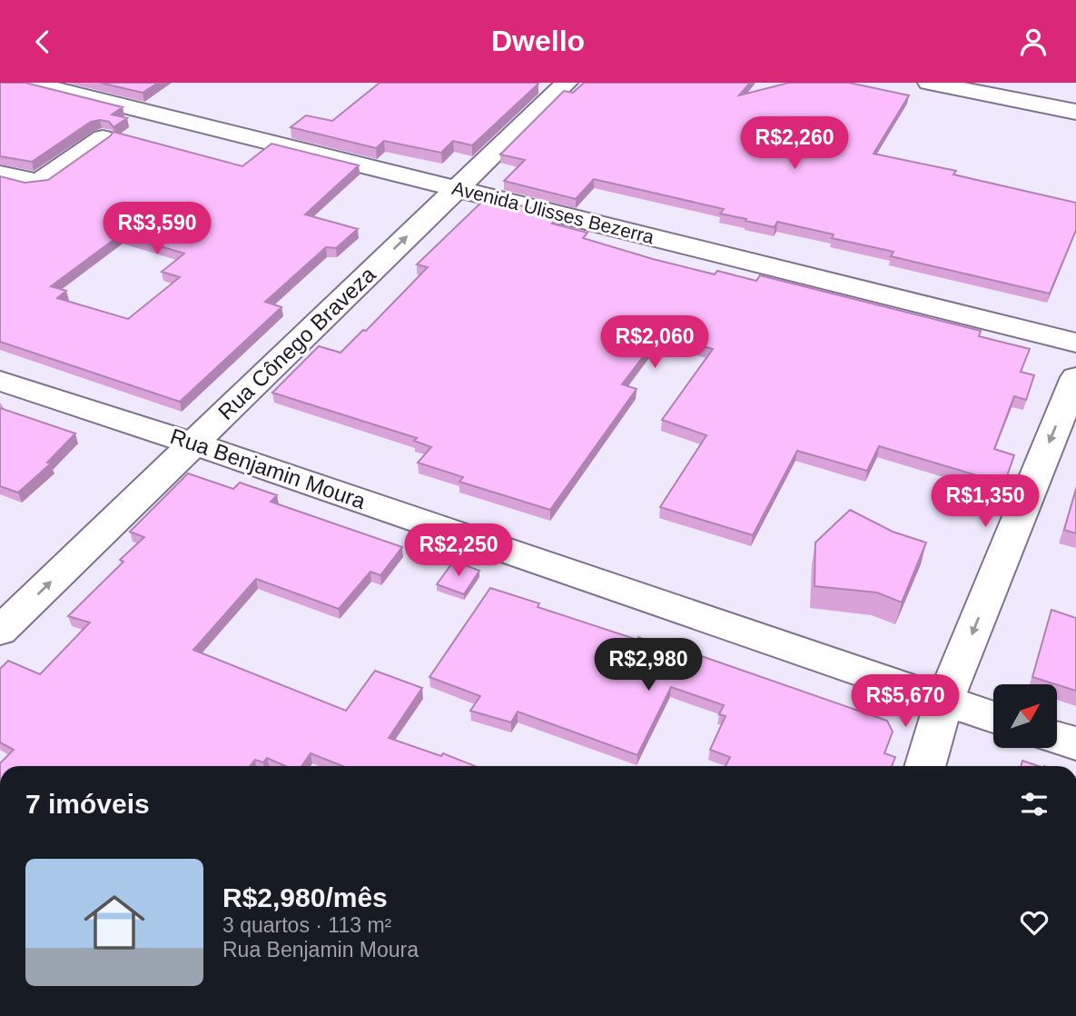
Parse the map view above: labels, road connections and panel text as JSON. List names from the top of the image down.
{
  "streets": {
    "street": ["Avenida Ulisses Bezerra", "Rua Cônego Braveza", "Rua Benjamin Moura"]
  },
  "crossings": [
    ["Avenida Ulisses Bezerra", "Rua Cônego Braveza"],
    ["Rua Cônego Braveza", "Rua Benjamin Moura"]
  ],
  "one_way": ["Rua Cônego Braveza"],
  "north": "top right",
  "page": {
    "header": "Dwello",
    "price": [
      "R$2,260",
      "R$3,590",
      "R$2,060",
      "R$1,350",
      "R$2,250",
      "R$2,980",
      "R$5,670"
    ],
    "heading": "7 imóveis",
    "list": [
      {
        "name": "R$2,980/mês",
        "note": "3 quartos · 113 m² · Rua Benjamin Moura"
      }
    ]
  }
}
